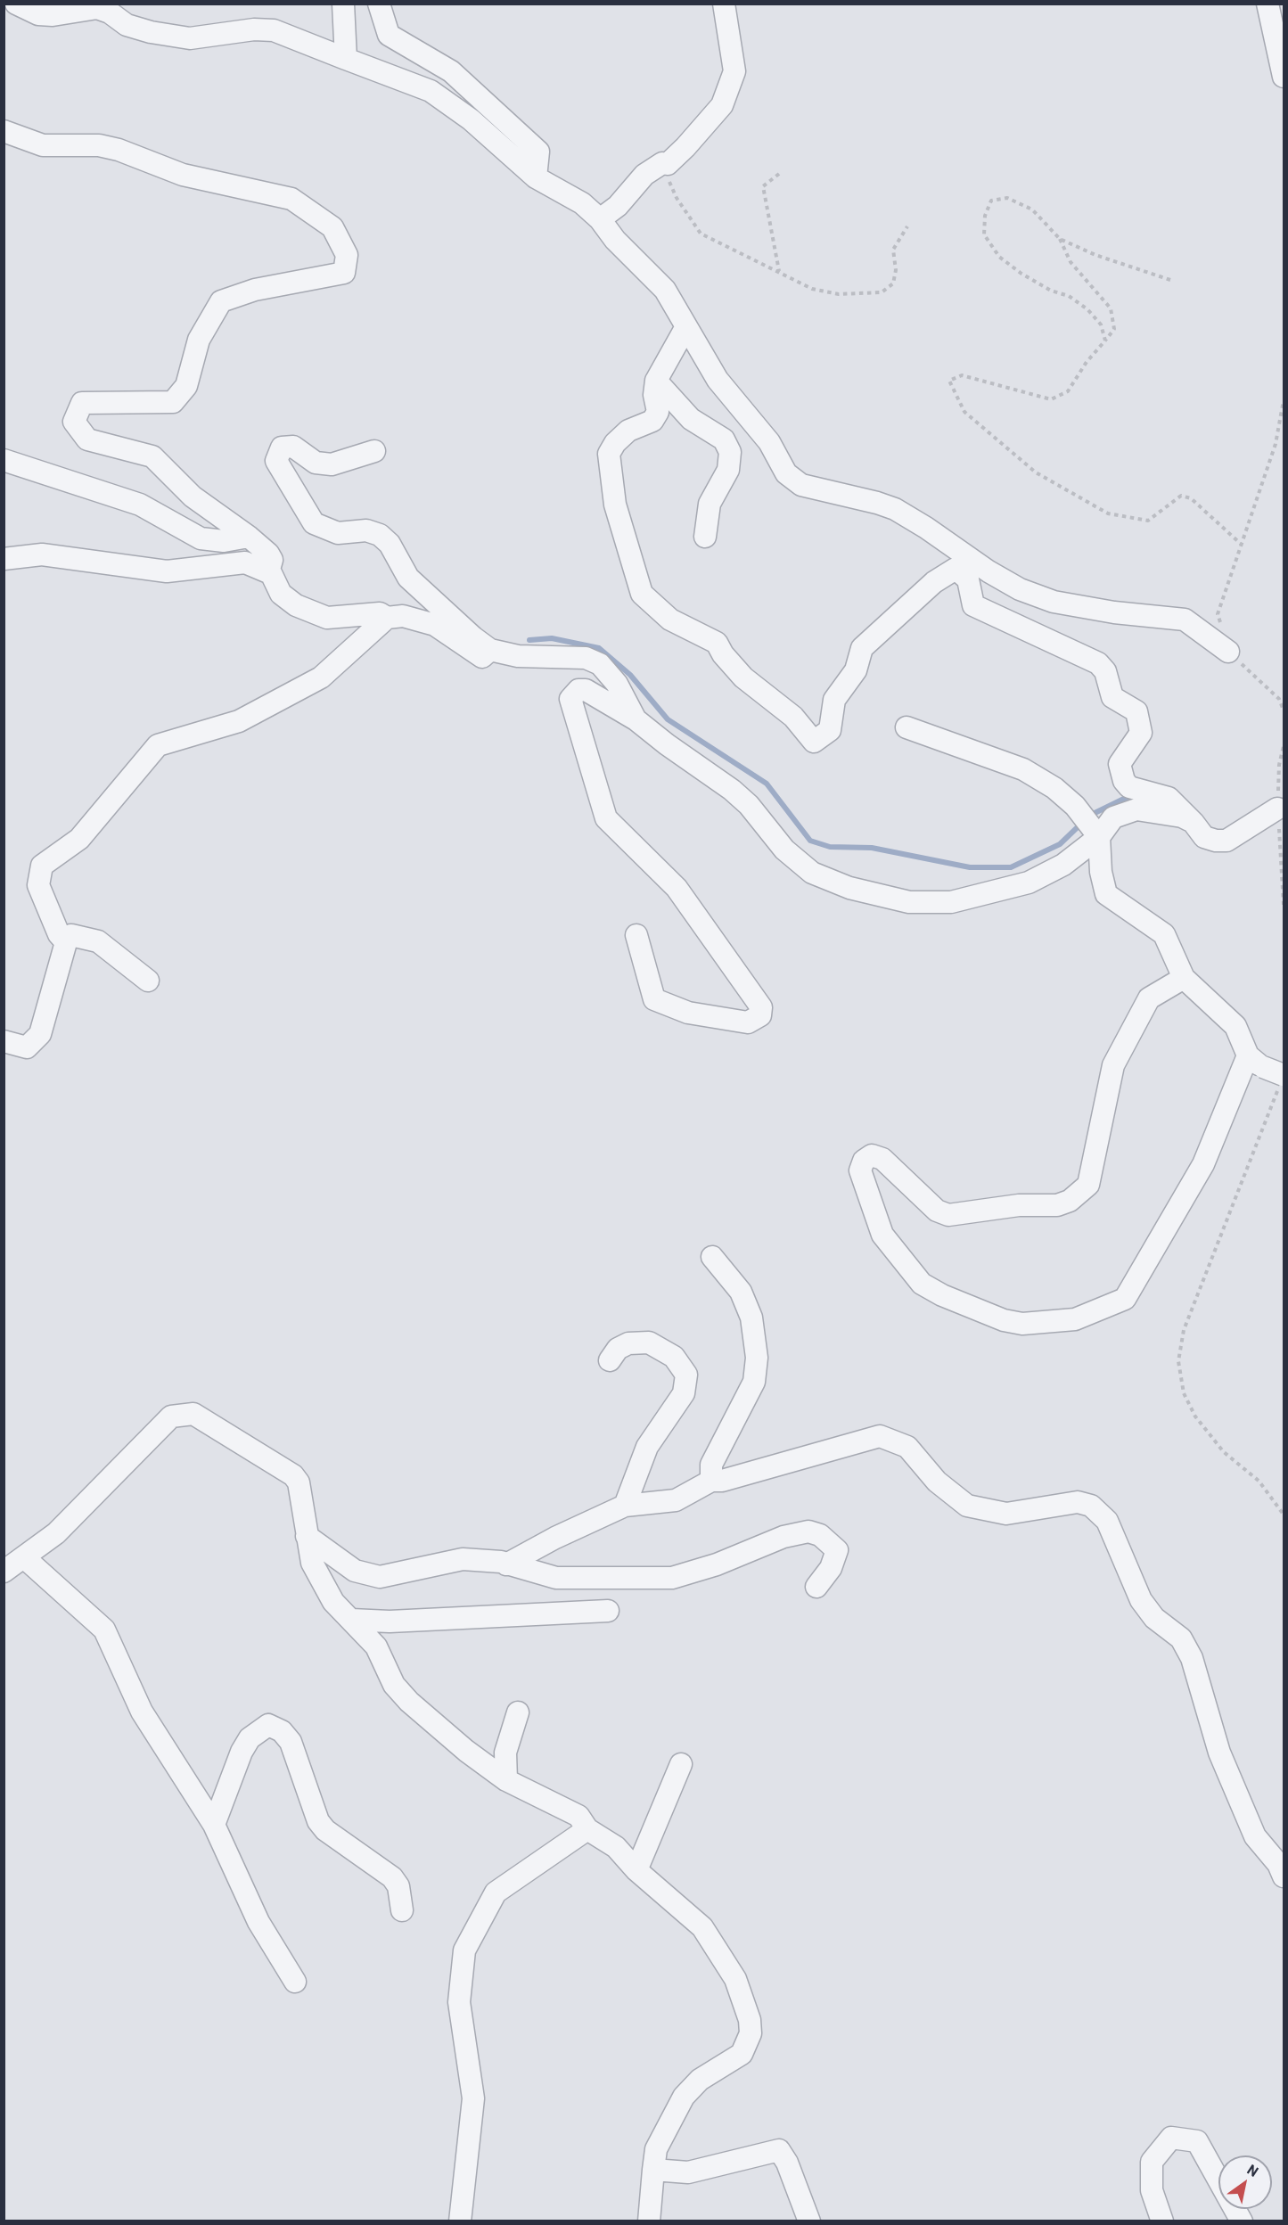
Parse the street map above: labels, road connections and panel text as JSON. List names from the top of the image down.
{
  "north": "top right"
}
